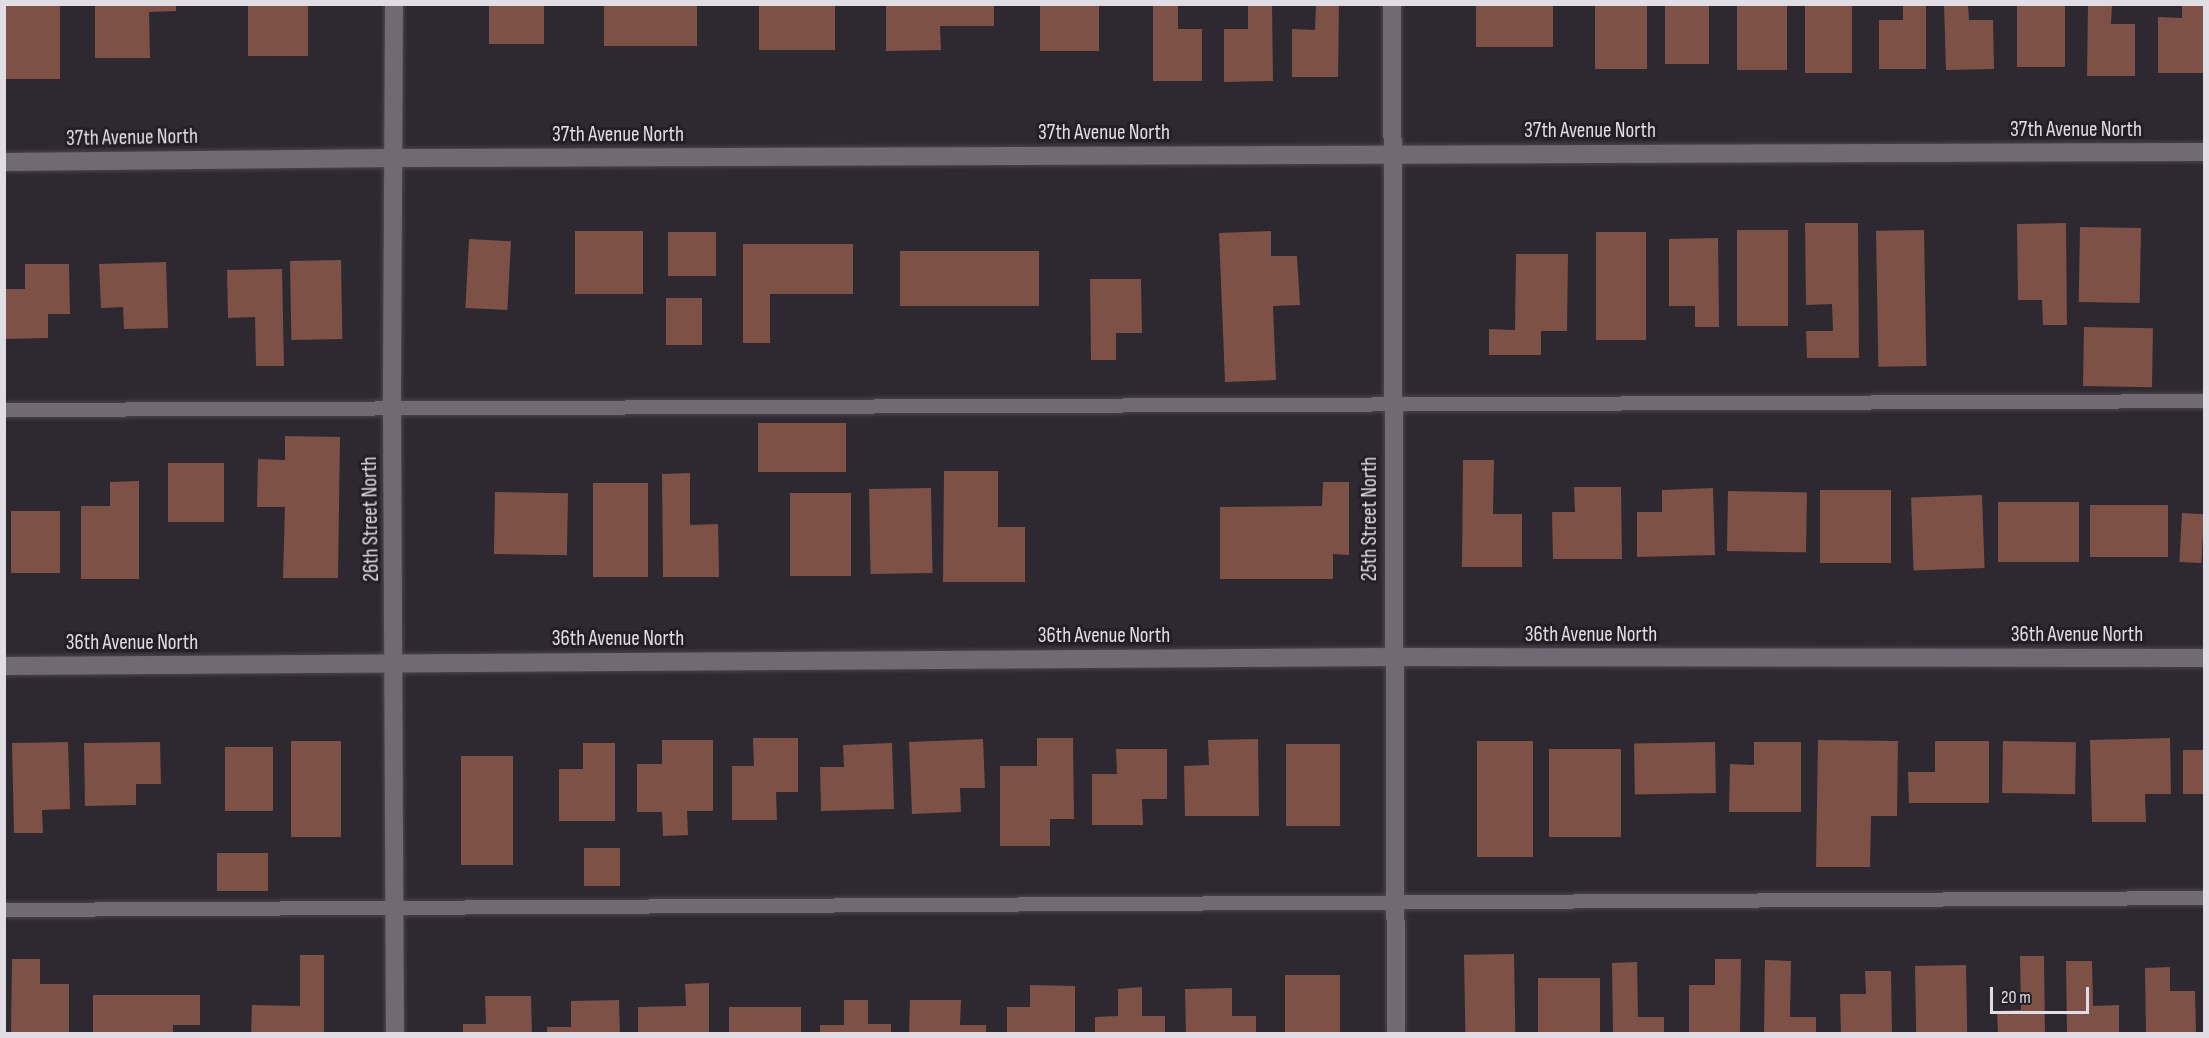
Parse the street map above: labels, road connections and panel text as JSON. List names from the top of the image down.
{
  "streets": {
    "street": [
      "37th Avenue North",
      "26th Street North",
      "25th Street North",
      "36th Avenue North"
    ]
  },
  "crossings": [
    ["37th Avenue North", "26th Street North"],
    ["37th Avenue North", "25th Street North"],
    ["26th Street North", "36th Avenue North"],
    ["25th Street North", "36th Avenue North"]
  ],
  "scale_bar": "20 m"
}
